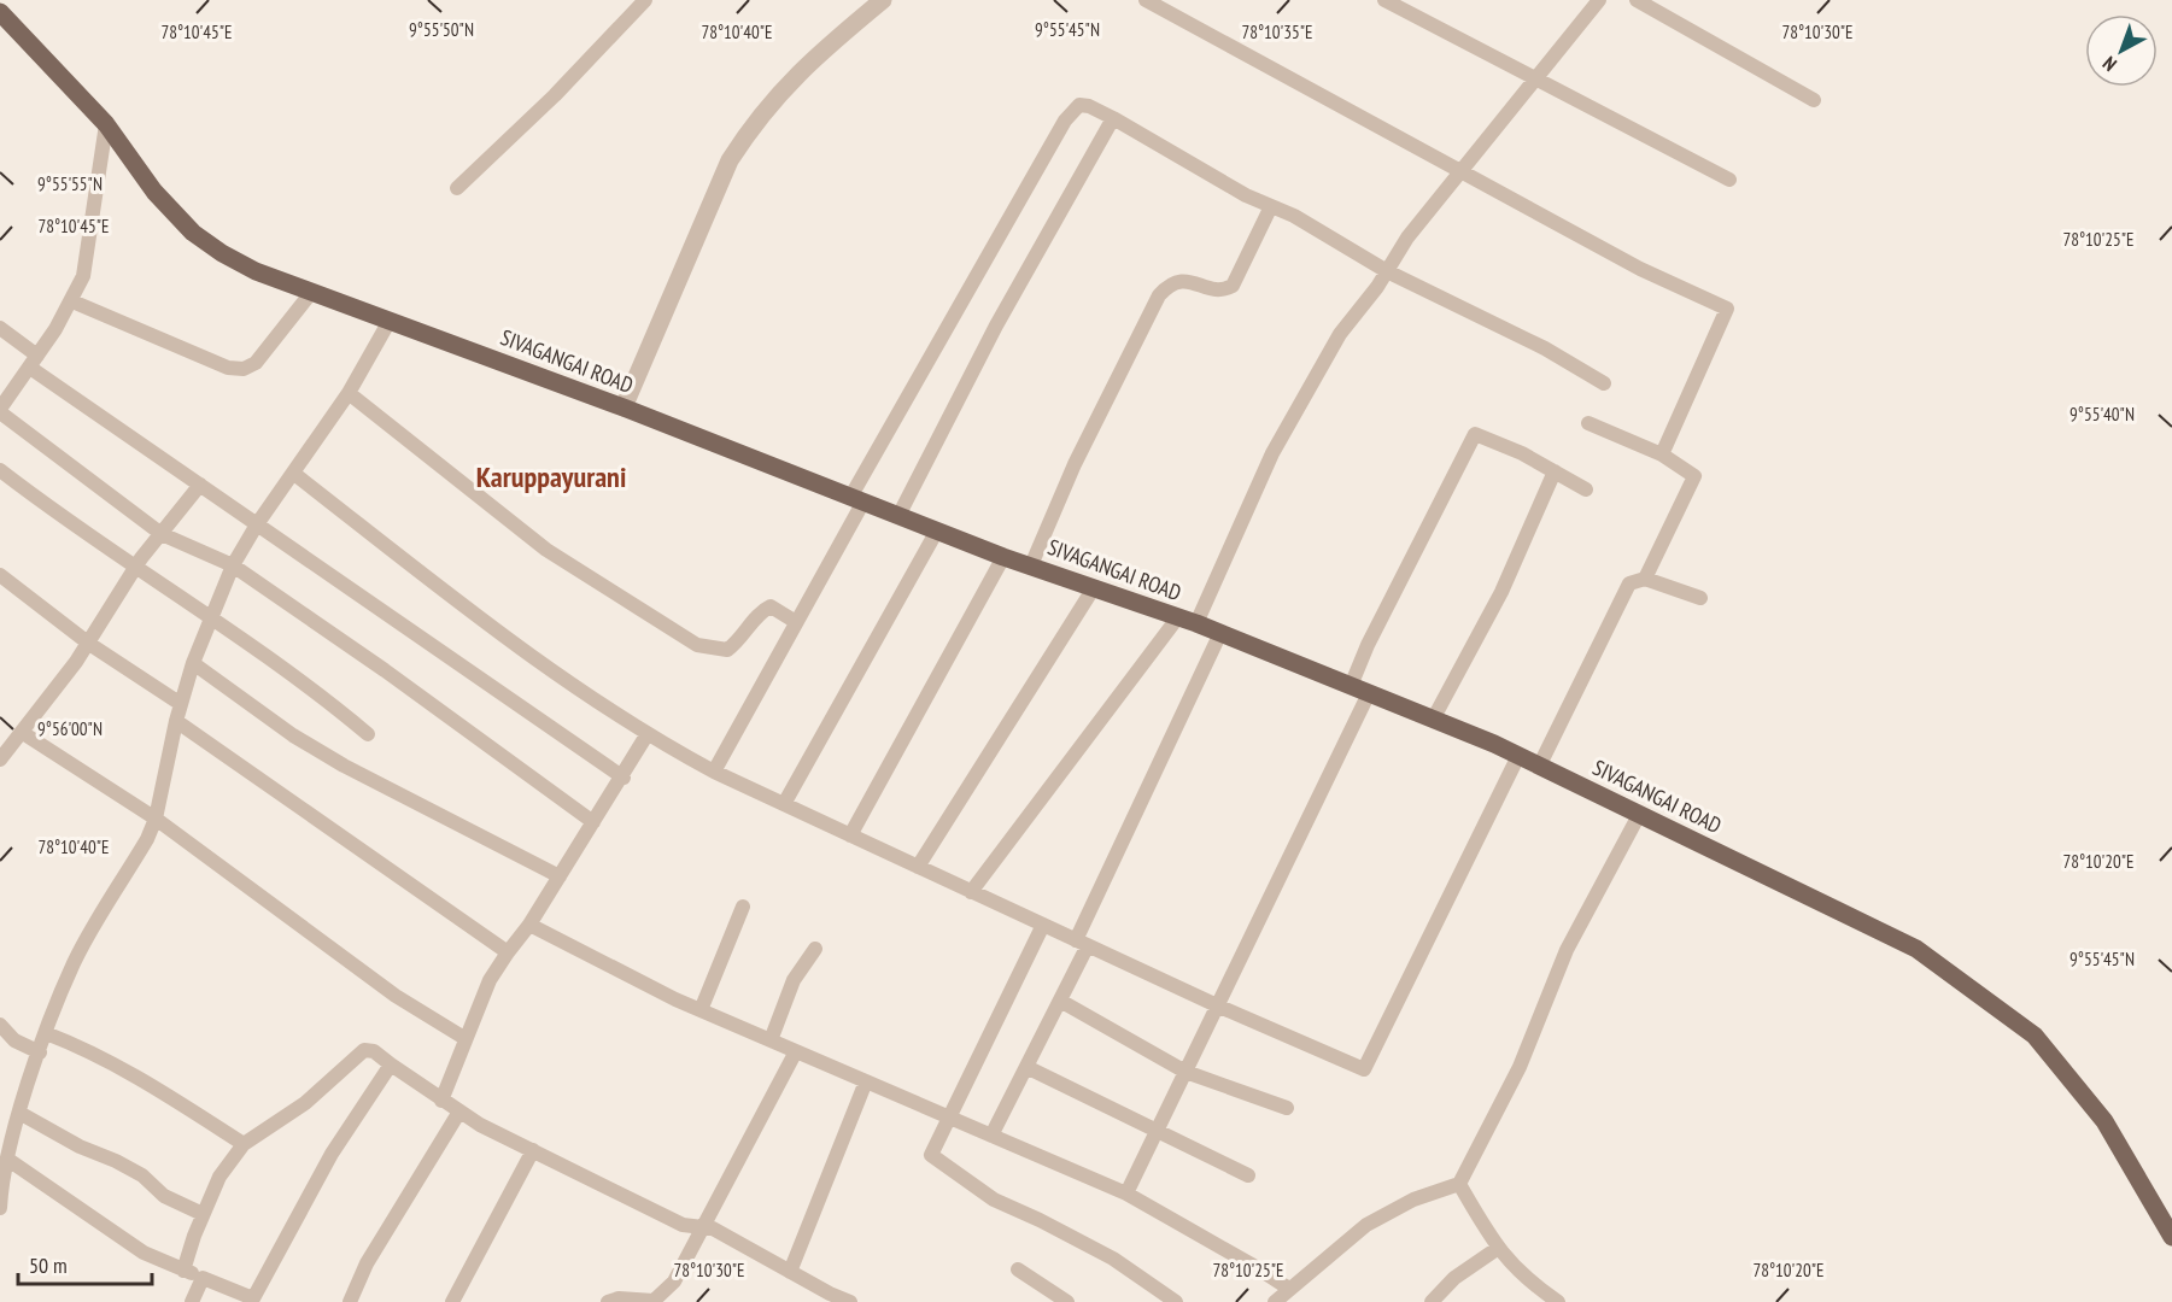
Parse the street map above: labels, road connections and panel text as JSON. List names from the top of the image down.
{
  "streets": {
    "main road": ["SIVAGANGAI ROAD"]
  },
  "districts": ["Karuppayurani"],
  "scale_bar": "50 m",
  "north": "bottom left",
  "coordinates": [
    "9°55'50\"N",
    "9°55'45\"N",
    "78°10'45\"E",
    "78°10'40\"E",
    "78°10'35\"E",
    "78°10'30\"E",
    "9°55'55\"N",
    "78°10'25\"E",
    "9°55'40\"N",
    "9°56'00\"N",
    "78°10'20\"E"
  ]
}
